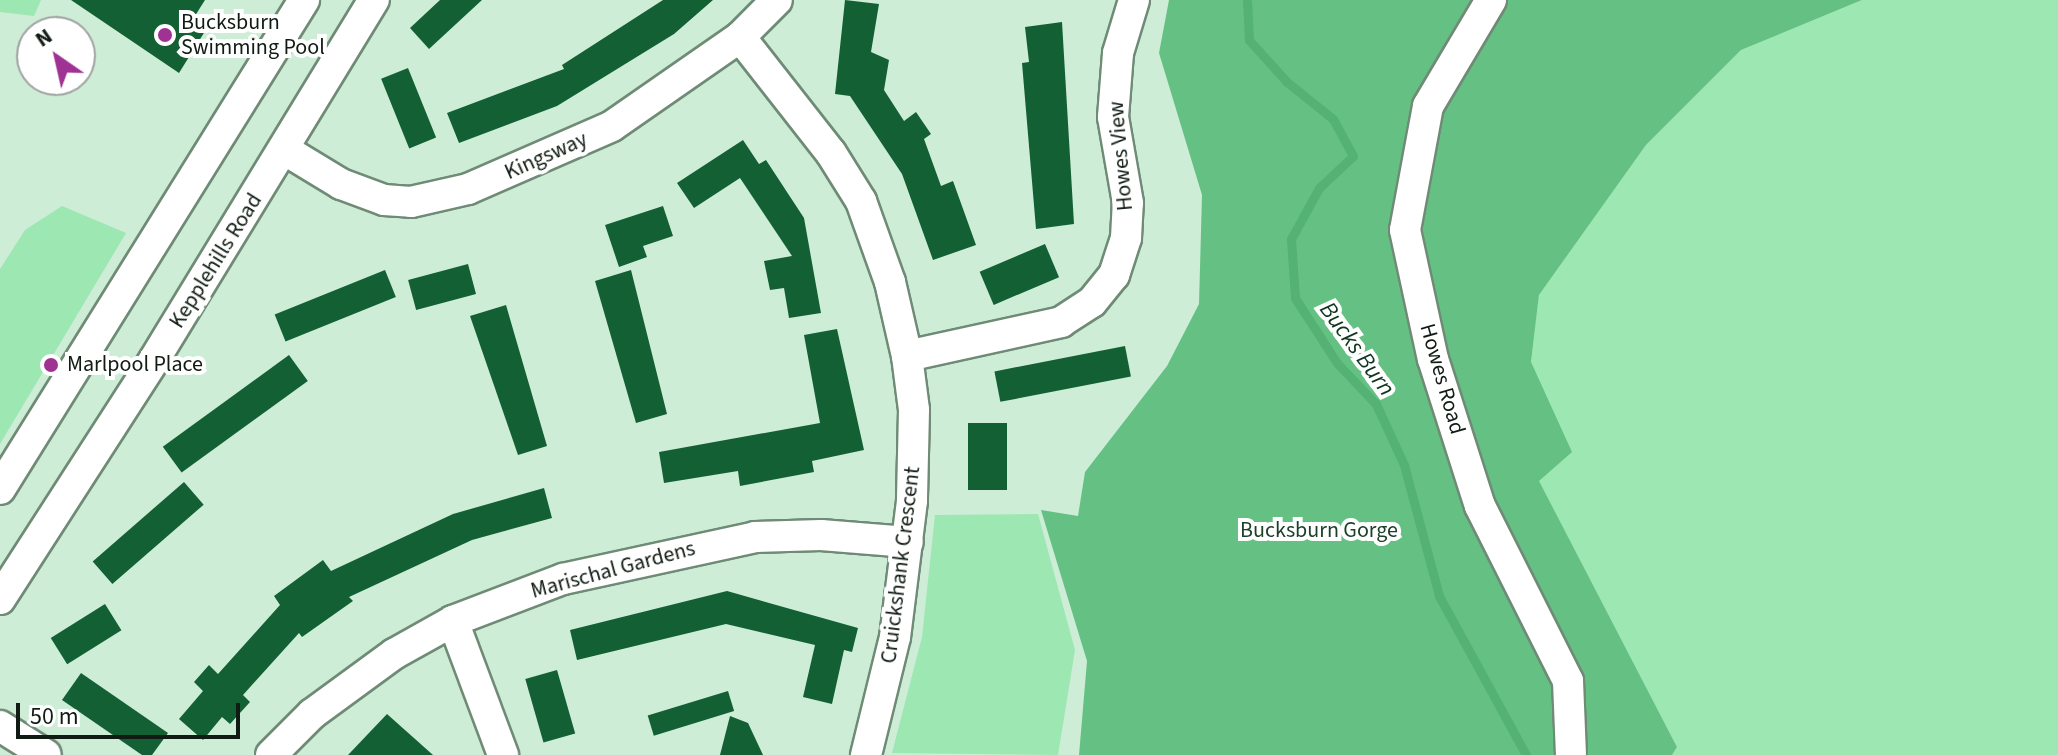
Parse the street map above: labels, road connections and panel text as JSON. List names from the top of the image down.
{
  "streets": {
    "street": [
      "Kingsway",
      "Howes View",
      "Kepplehills Road",
      "Howes Road",
      "Cruickshank Crescent",
      "Marischal Gardens"
    ]
  },
  "crossings": [
    ["Kingsway", "Kepplehills Road"],
    ["Kingsway", "Cruickshank Crescent"],
    ["Howes View", "Cruickshank Crescent"],
    ["Cruickshank Crescent", "Marischal Gardens"]
  ],
  "water": ["Bucks Burn"],
  "parks": ["Bucksburn Gorge"],
  "places": ["Bucksburn Swimming Pool", "Marlpool Place"],
  "scale_bar": "50 m",
  "north": "top left"
}
